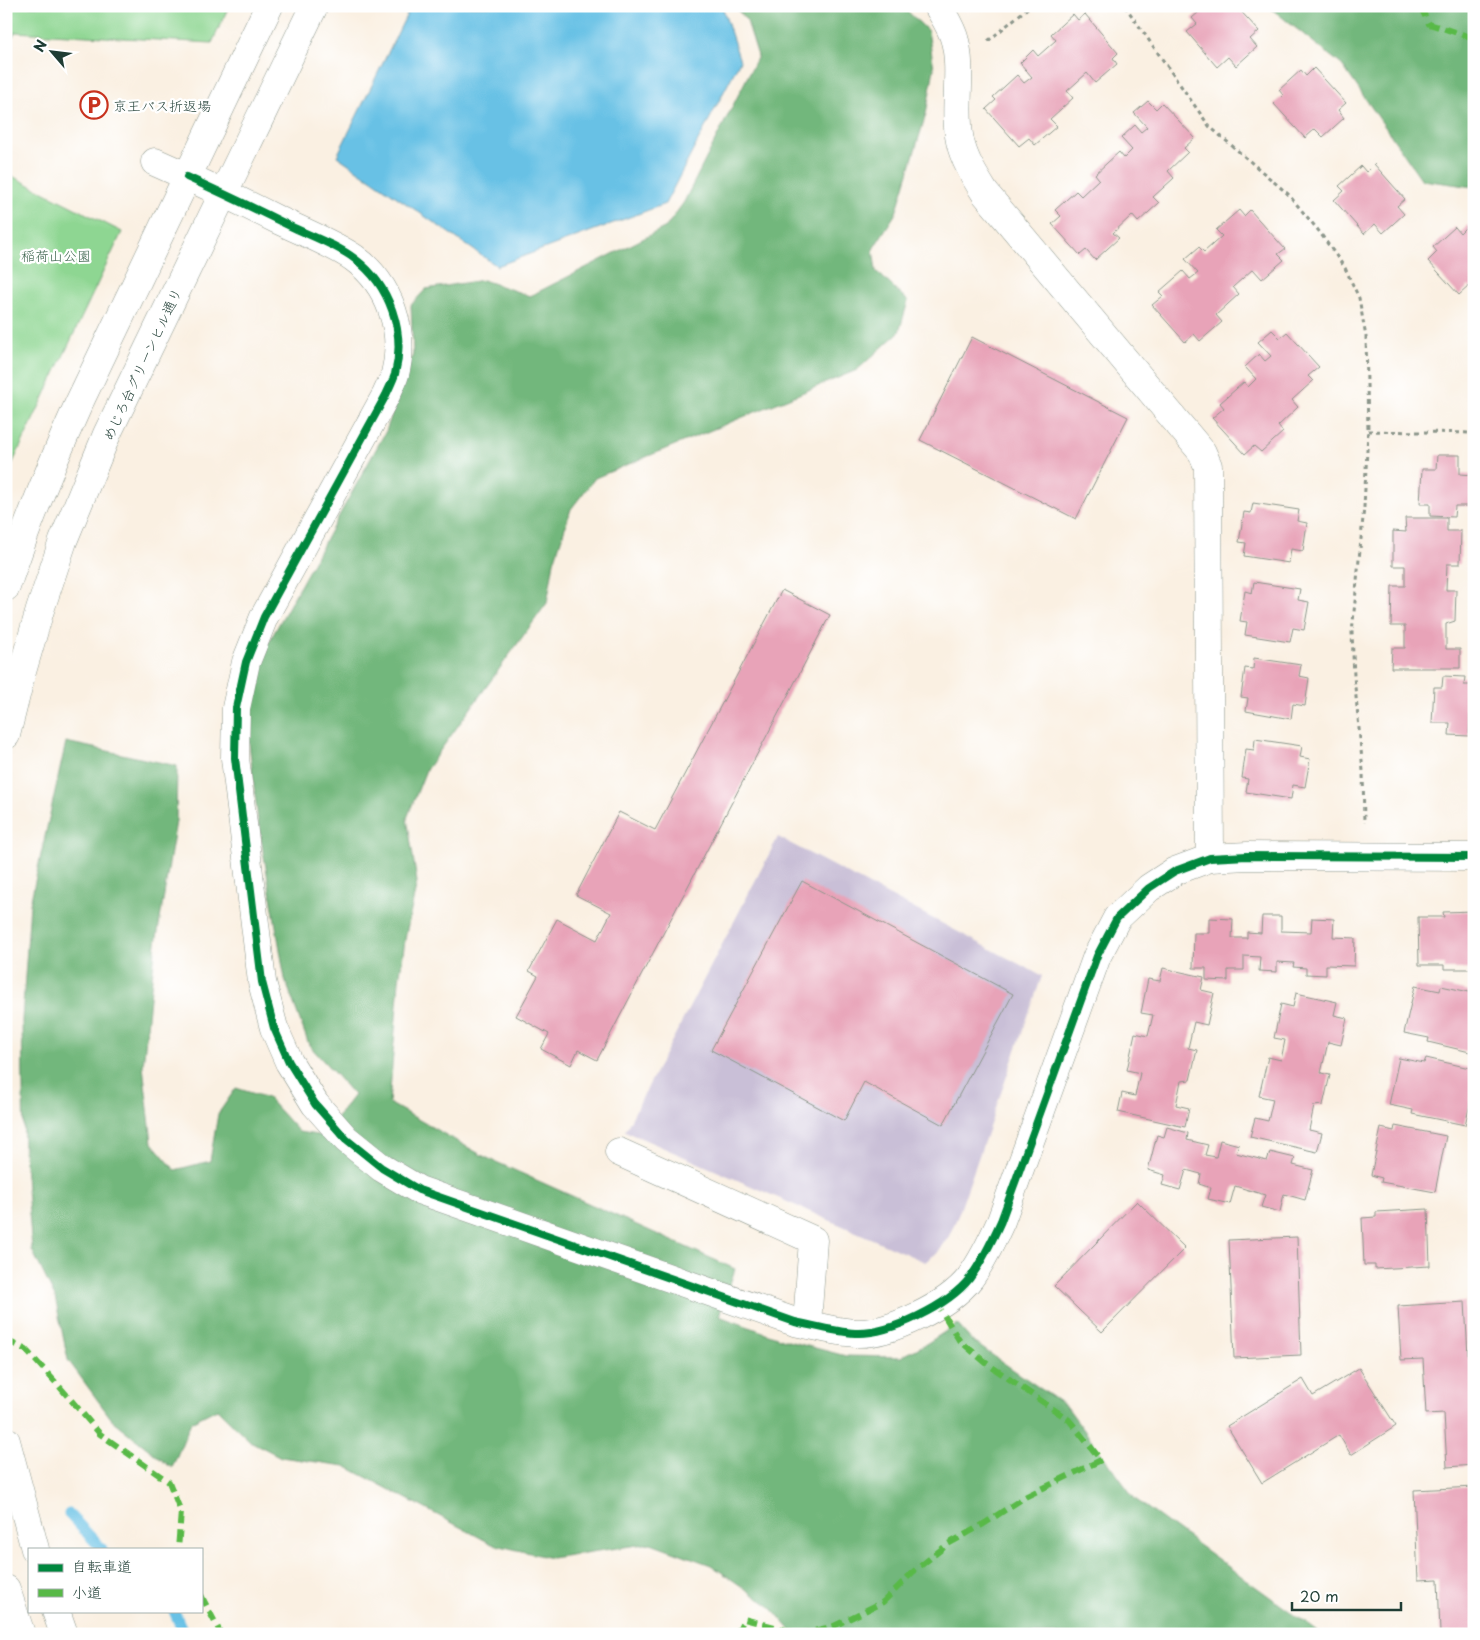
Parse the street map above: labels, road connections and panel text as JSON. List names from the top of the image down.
{
  "streets": {
    "street": ["めじろ台グリーンヒル通り"]
  },
  "parks": ["稲荷山公園"],
  "places": {
    "parking": ["京王バス折返場"]
  },
  "legend": ["自転車道", "小道"],
  "scale_bar": "20 m",
  "north": "top left"
}
